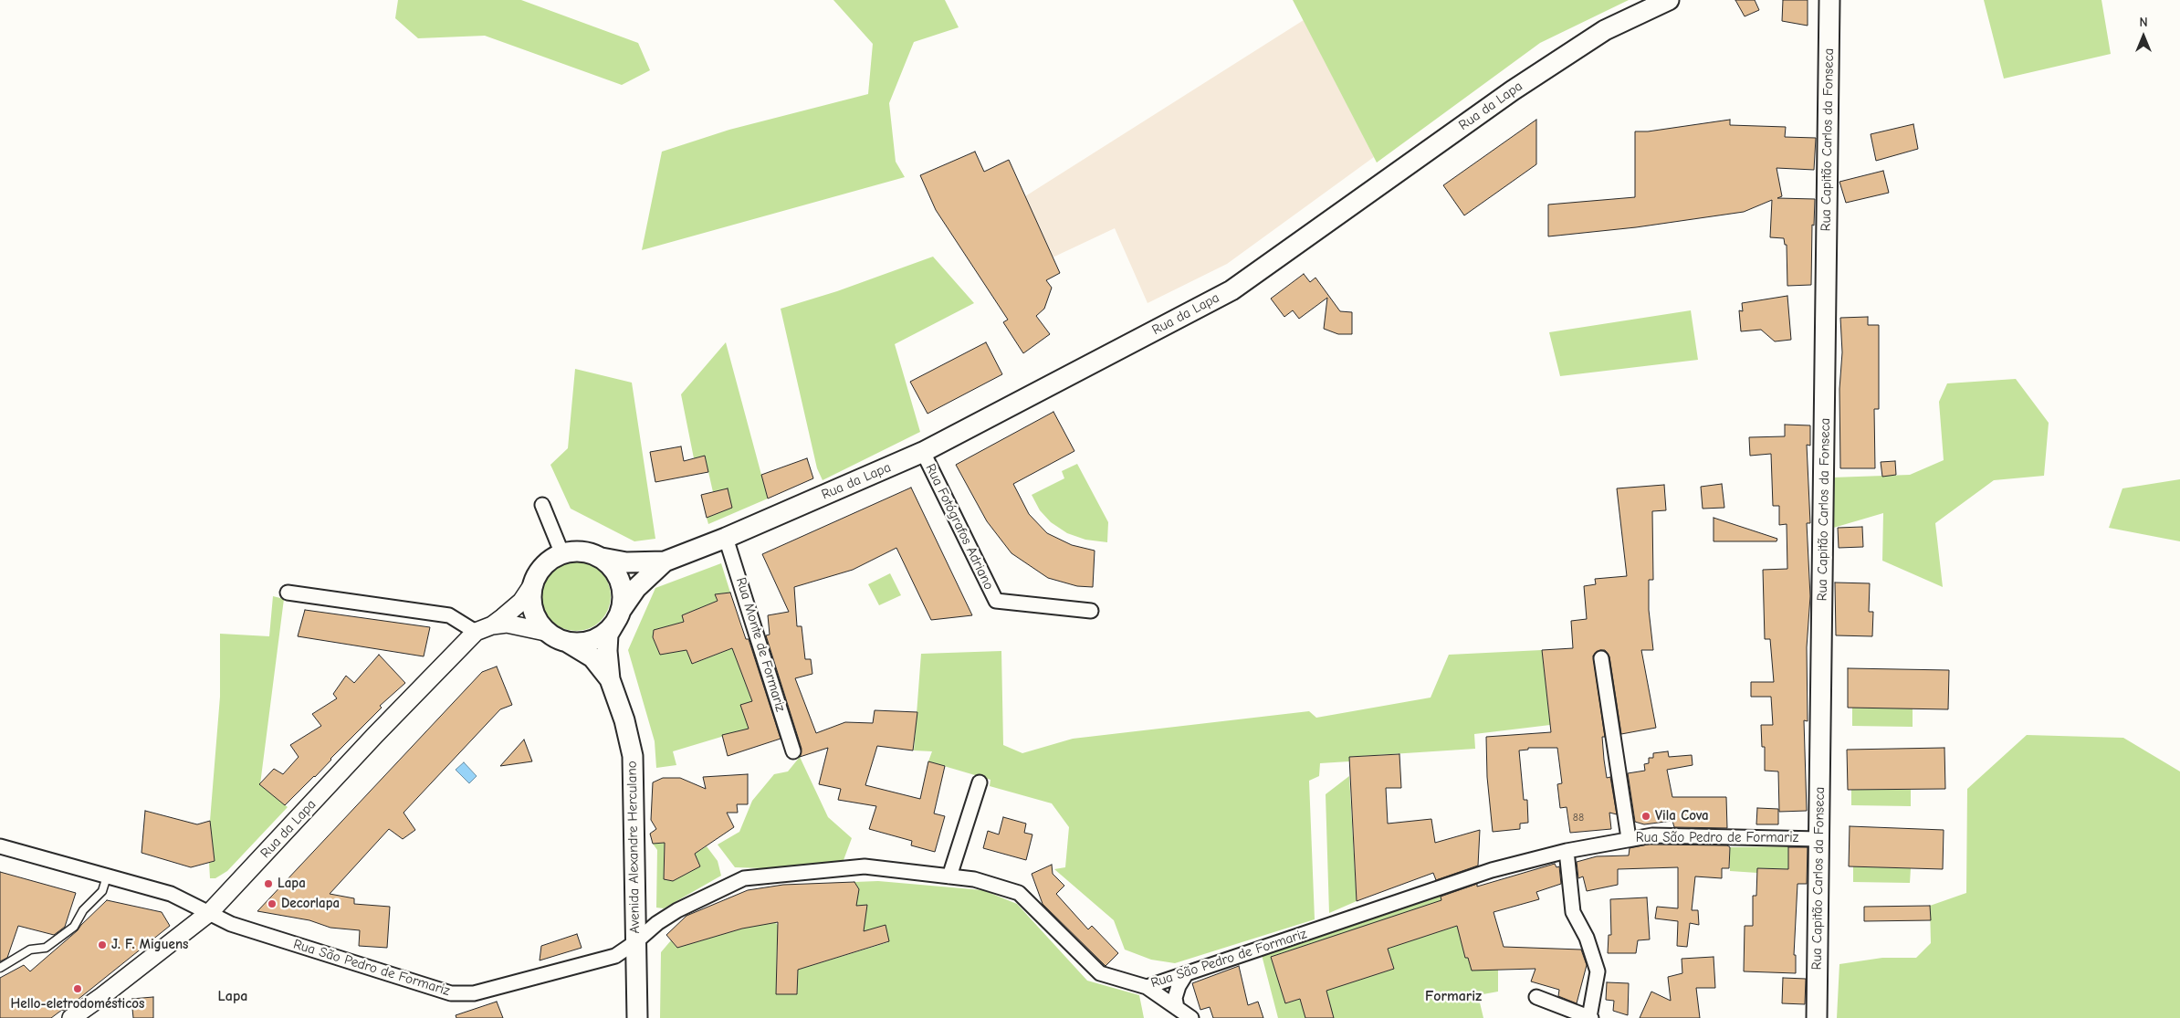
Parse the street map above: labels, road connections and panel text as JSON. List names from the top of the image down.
{
  "streets": {
    "main road": ["Rua da Lapa", "Rua Capitão Carlos da Fonseca", "Avenida Alexandre Herculano"],
    "street": ["Rua Fotógrafos Adriano", "Rua Monte de Formariz", "Rua São Pedro de Formariz"]
  },
  "crossings": [
    ["Rua da Lapa", "Rua Fotógrafos Adriano"],
    ["Rua da Lapa", "Rua Monte de Formariz"],
    ["Rua da Lapa", "Rua São Pedro de Formariz"],
    ["Rua da Lapa", "Avenida Alexandre Herculano"],
    ["Rua Capitão Carlos da Fonseca", "Rua São Pedro de Formariz"],
    ["Rua São Pedro de Formariz", "Avenida Alexandre Herculano"]
  ],
  "districts": ["Lapa", "Formariz"],
  "places": [
    "Vila Cova",
    "Lapa",
    "Decorlapa",
    "J. F. Miguens",
    "Hello-eletrodomésticos"
  ],
  "house_numbers": ["88"],
  "north": "top"
}
